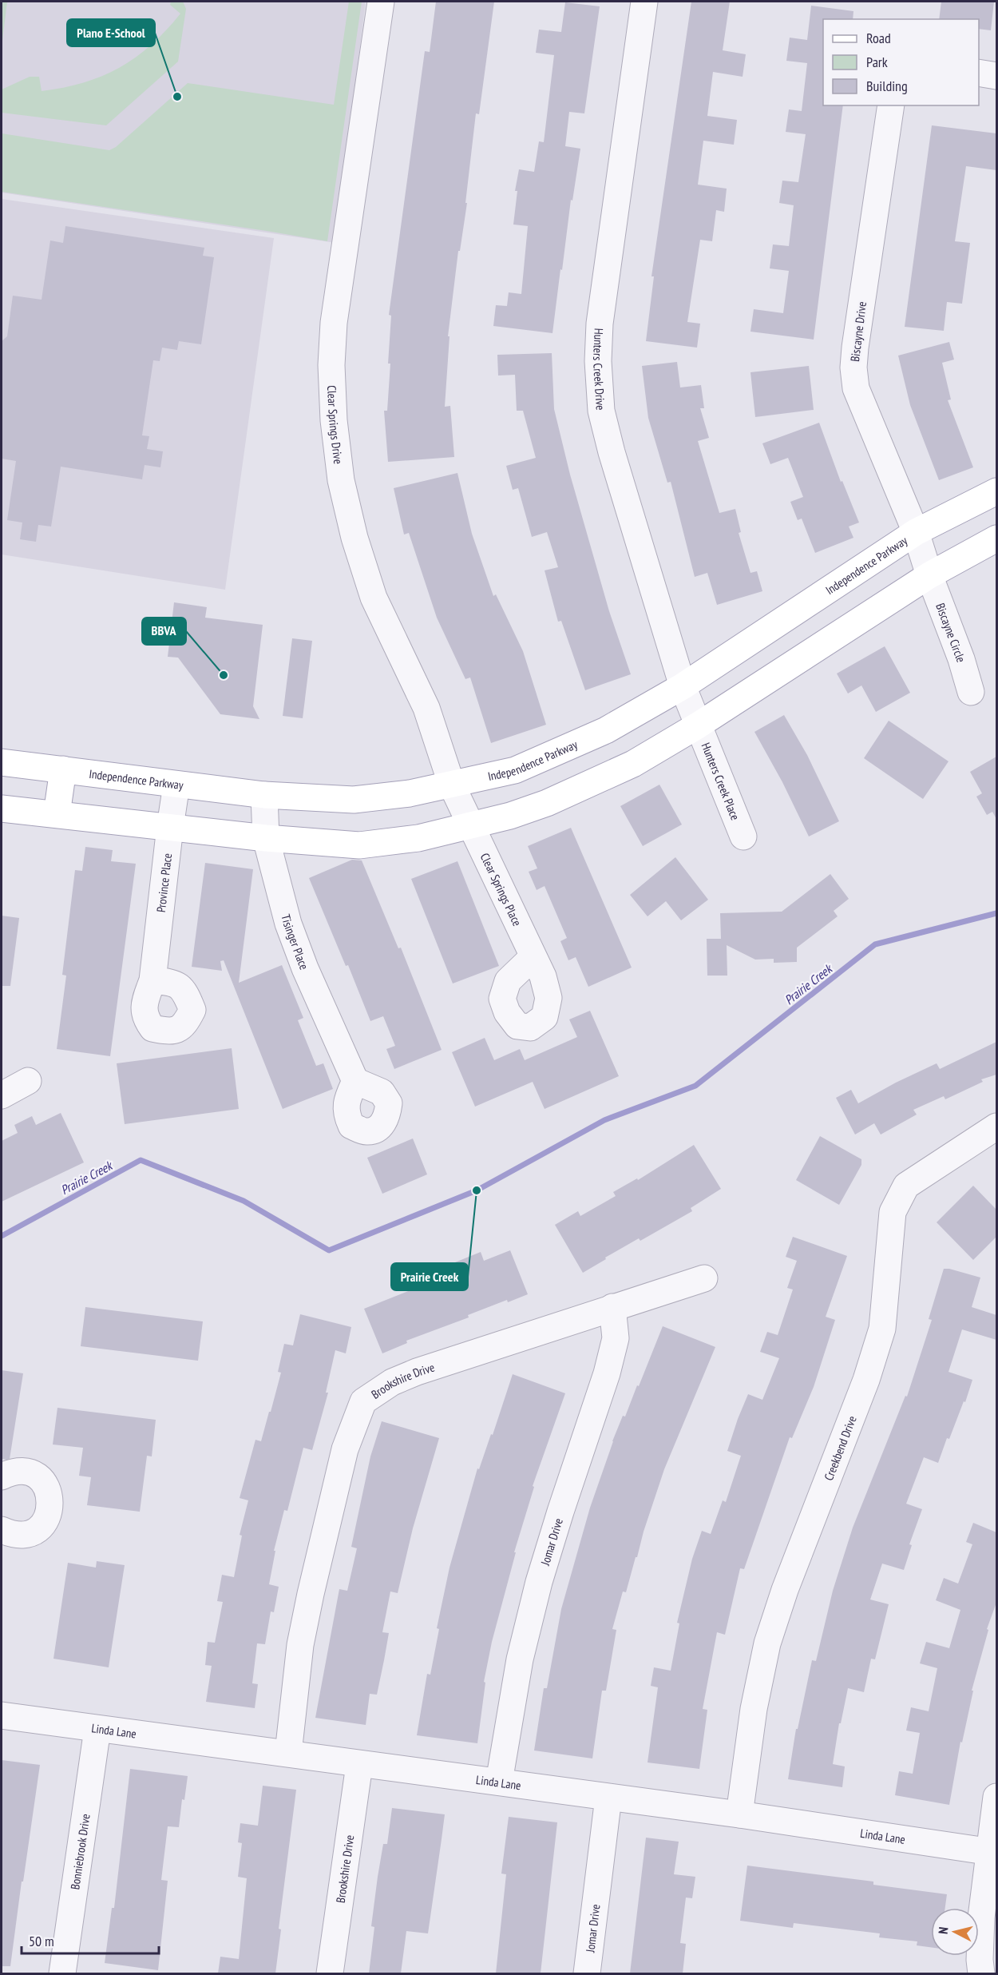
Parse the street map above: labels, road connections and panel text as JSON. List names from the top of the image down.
{
  "streets": {
    "main road": ["Independence Parkway"],
    "street": [
      "Biscayne Drive",
      "Hunters Creek Drive",
      "Clear Springs Drive",
      "Biscayne Circle",
      "Hunters Creek Place",
      "Province Place",
      "Clear Springs Place",
      "Tisinger Place",
      "Brookshire Drive",
      "Creekbend Drive",
      "Jomar Drive",
      "Linda Lane",
      "Bonniebrook Drive"
    ]
  },
  "crossings": [
    ["Biscayne Drive", "Independence Parkway"],
    ["Biscayne Drive", "Biscayne Circle"],
    ["Hunters Creek Drive", "Independence Parkway"],
    ["Hunters Creek Drive", "Hunters Creek Place"],
    ["Clear Springs Drive", "Independence Parkway"],
    ["Clear Springs Drive", "Clear Springs Place"],
    ["Independence Parkway", "Province Place"],
    ["Independence Parkway", "Tisinger Place"],
    ["Brookshire Drive", "Jomar Drive"],
    ["Brookshire Drive", "Linda Lane"],
    ["Creekbend Drive", "Linda Lane"],
    ["Jomar Drive", "Linda Lane"],
    ["Linda Lane", "Bonniebrook Drive"]
  ],
  "water": ["Prairie Creek"],
  "places": ["Plano E-School", "BBVA", "Prairie Creek"],
  "legend": ["Road", "Park", "Building"],
  "scale_bar": "50 m",
  "north": "left"
}
